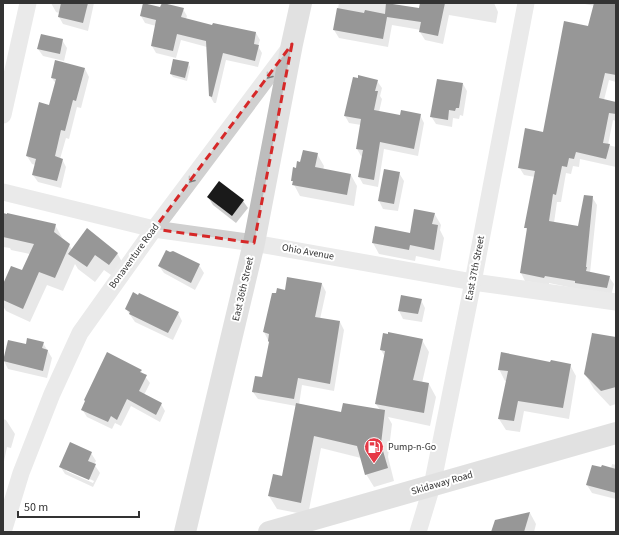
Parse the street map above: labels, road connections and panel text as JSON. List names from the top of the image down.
{
  "streets": {
    "street": [
      "Ohio Avenue",
      "Bonaventure Road",
      "East 37th Street",
      "East 36th Street",
      "Skidaway Road"
    ]
  },
  "crossings": [
    ["Ohio Avenue", "Bonaventure Road"],
    ["Ohio Avenue", "East 37th Street"],
    ["Ohio Avenue", "East 36th Street"],
    ["Bonaventure Road", "East 36th Street"],
    ["East 37th Street", "Skidaway Road"]
  ],
  "one_way": ["Bonaventure Road"],
  "places": {
    "fuel station": ["Pump-n-Go"]
  },
  "scale_bar": "50 m"
}
